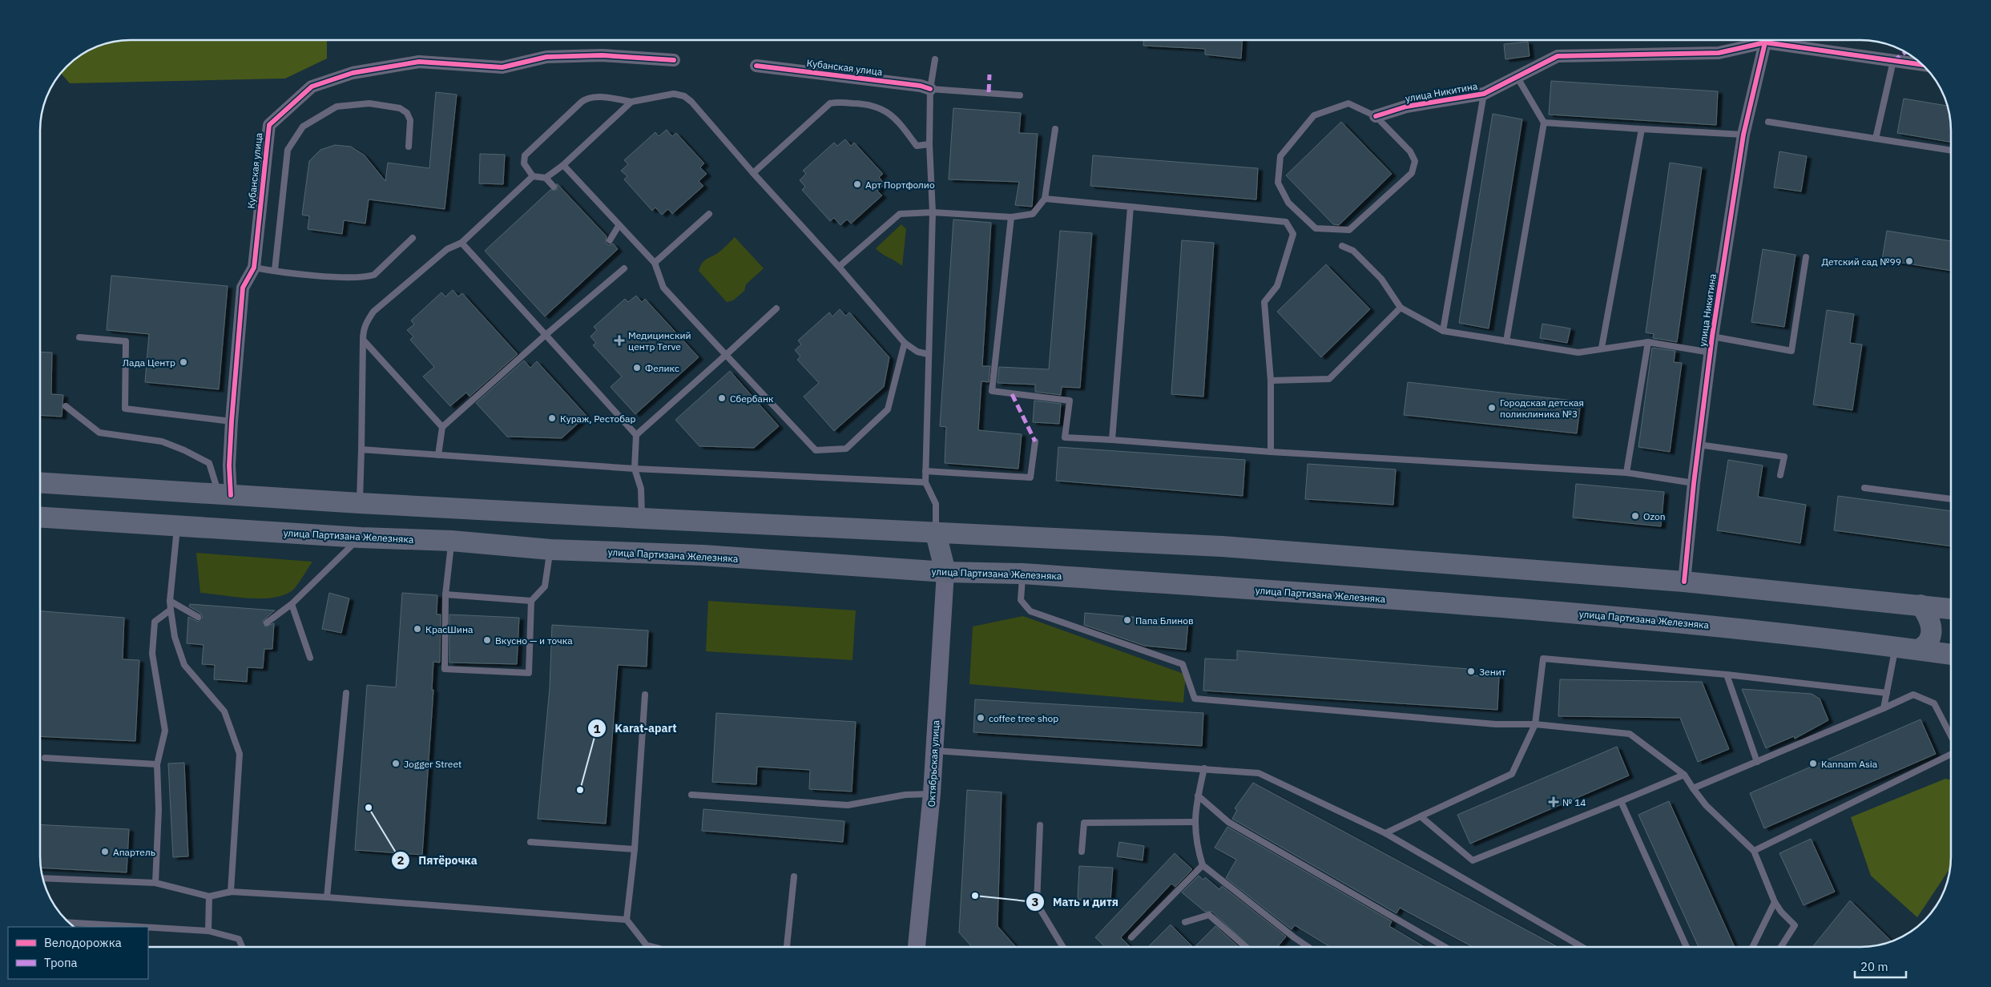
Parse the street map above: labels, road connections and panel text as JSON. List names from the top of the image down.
{
  "streets": {
    "main road": ["улица Партизана Железняка", "Октябрьская улица"],
    "street": ["Кубанская улица", "улица Никитина"]
  },
  "crossings": [
    ["улица Партизана Железняка", "Октябрьская улица"]
  ],
  "places": {
    "other": [
      "Арт Портфолио",
      "Детский сад №99",
      "Лада Центр",
      "Феликс",
      "Сбербанк",
      "Городская детская поликлиника №3",
      "Кураж, Рестобар",
      "Ozon",
      "Папа Блинов",
      "КрасШина",
      "Вкусно — и точка",
      "Зенит",
      "coffee tree shop",
      "Jogger Street",
      "Kannam Asia",
      "Karat-apart",
      "Пятёрочка",
      "Апартель",
      "Мать и дитя"
    ],
    "health": ["Медицинский центр Terve", "№ 14"]
  },
  "legend": ["Велодорожка", "Тропа"],
  "scale_bar": "20 m"
}
